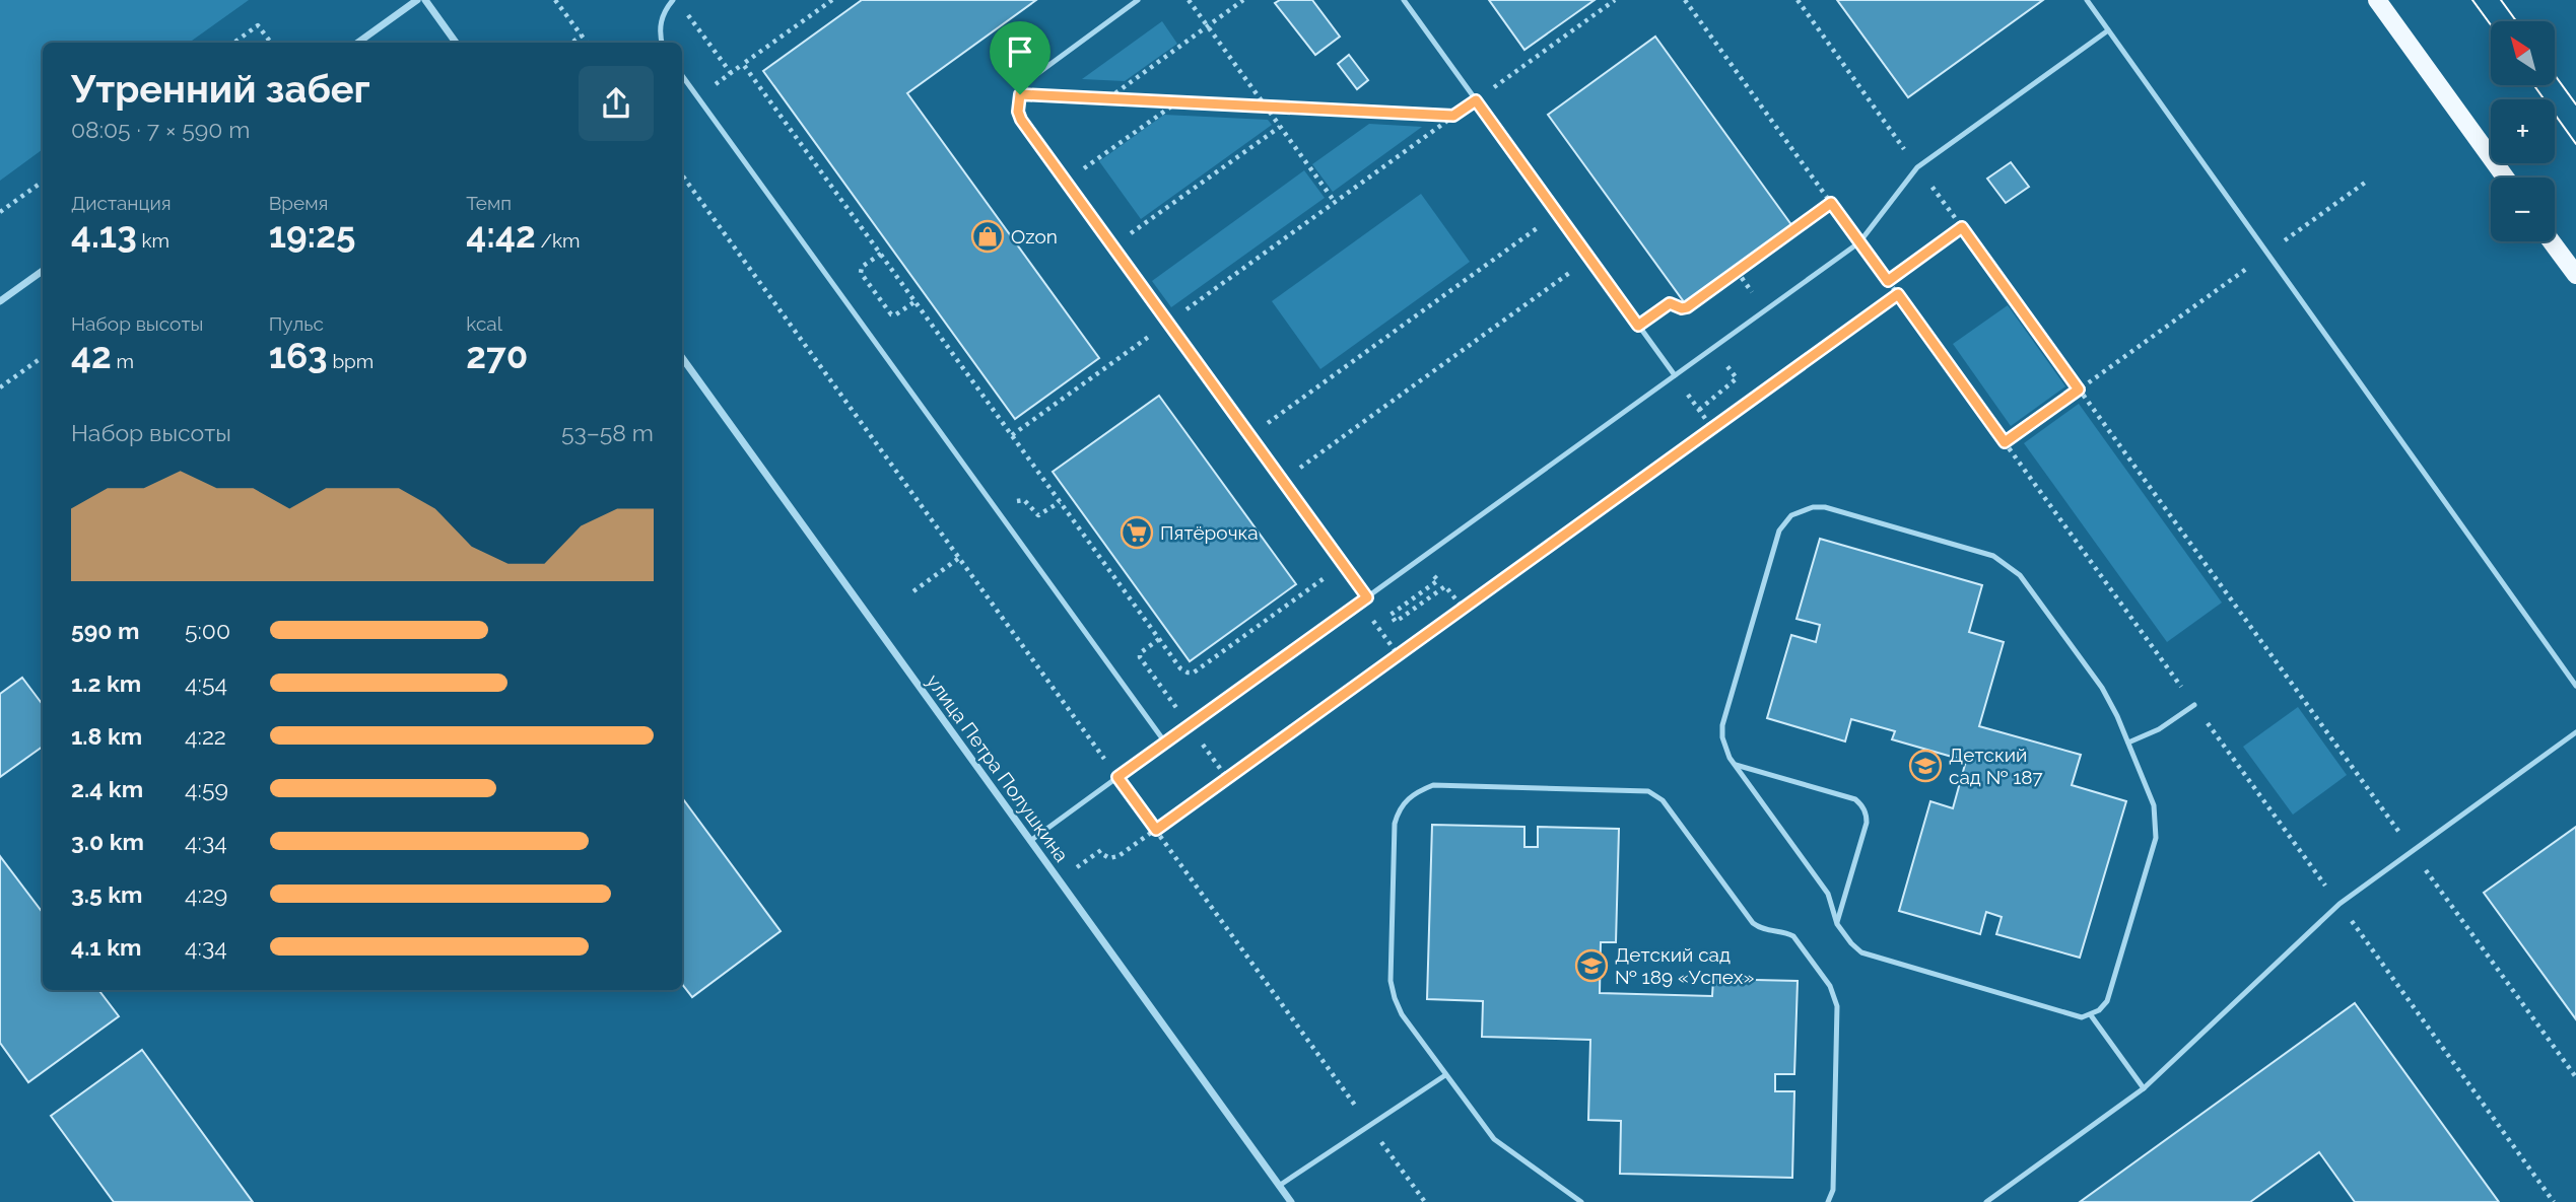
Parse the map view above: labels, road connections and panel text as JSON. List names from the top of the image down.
{
  "streets": {
    "street": ["улица Петра Полушкина"]
  },
  "places": {
    "shop": ["Ozon"],
    "supermarket": ["Пятёрочка"],
    "school or university": ["Детский сад № 187", "Детский сад № 189 «Успех»"]
  },
  "north": "top left",
  "page": {
    "map_buttons": ["+", "−"],
    "heading": ["Утренний забег", "08:05 · 7 × 590 m"],
    "stats": [
      ["Дистанция", "4.13 km"],
      ["Время", "19:25"],
      ["Темп", "4:42 /km"],
      ["Набор высоты", "42 m"],
      ["Пульс", "163 bpm"],
      ["kcal", "270"]
    ],
    "chart": ["Набор высоты", "53–58 m"],
    "list": [
      {
        "name": "590 m",
        "note": "5:00"
      },
      {
        "name": "1.2 km",
        "note": "4:54"
      },
      {
        "name": "1.8 km",
        "note": "4:22"
      },
      {
        "name": "2.4 km",
        "note": "4:59"
      },
      {
        "name": "3.0 km",
        "note": "4:34"
      },
      {
        "name": "3.5 km",
        "note": "4:29"
      },
      {
        "name": "4.1 km",
        "note": "4:34"
      }
    ]
  }
}
